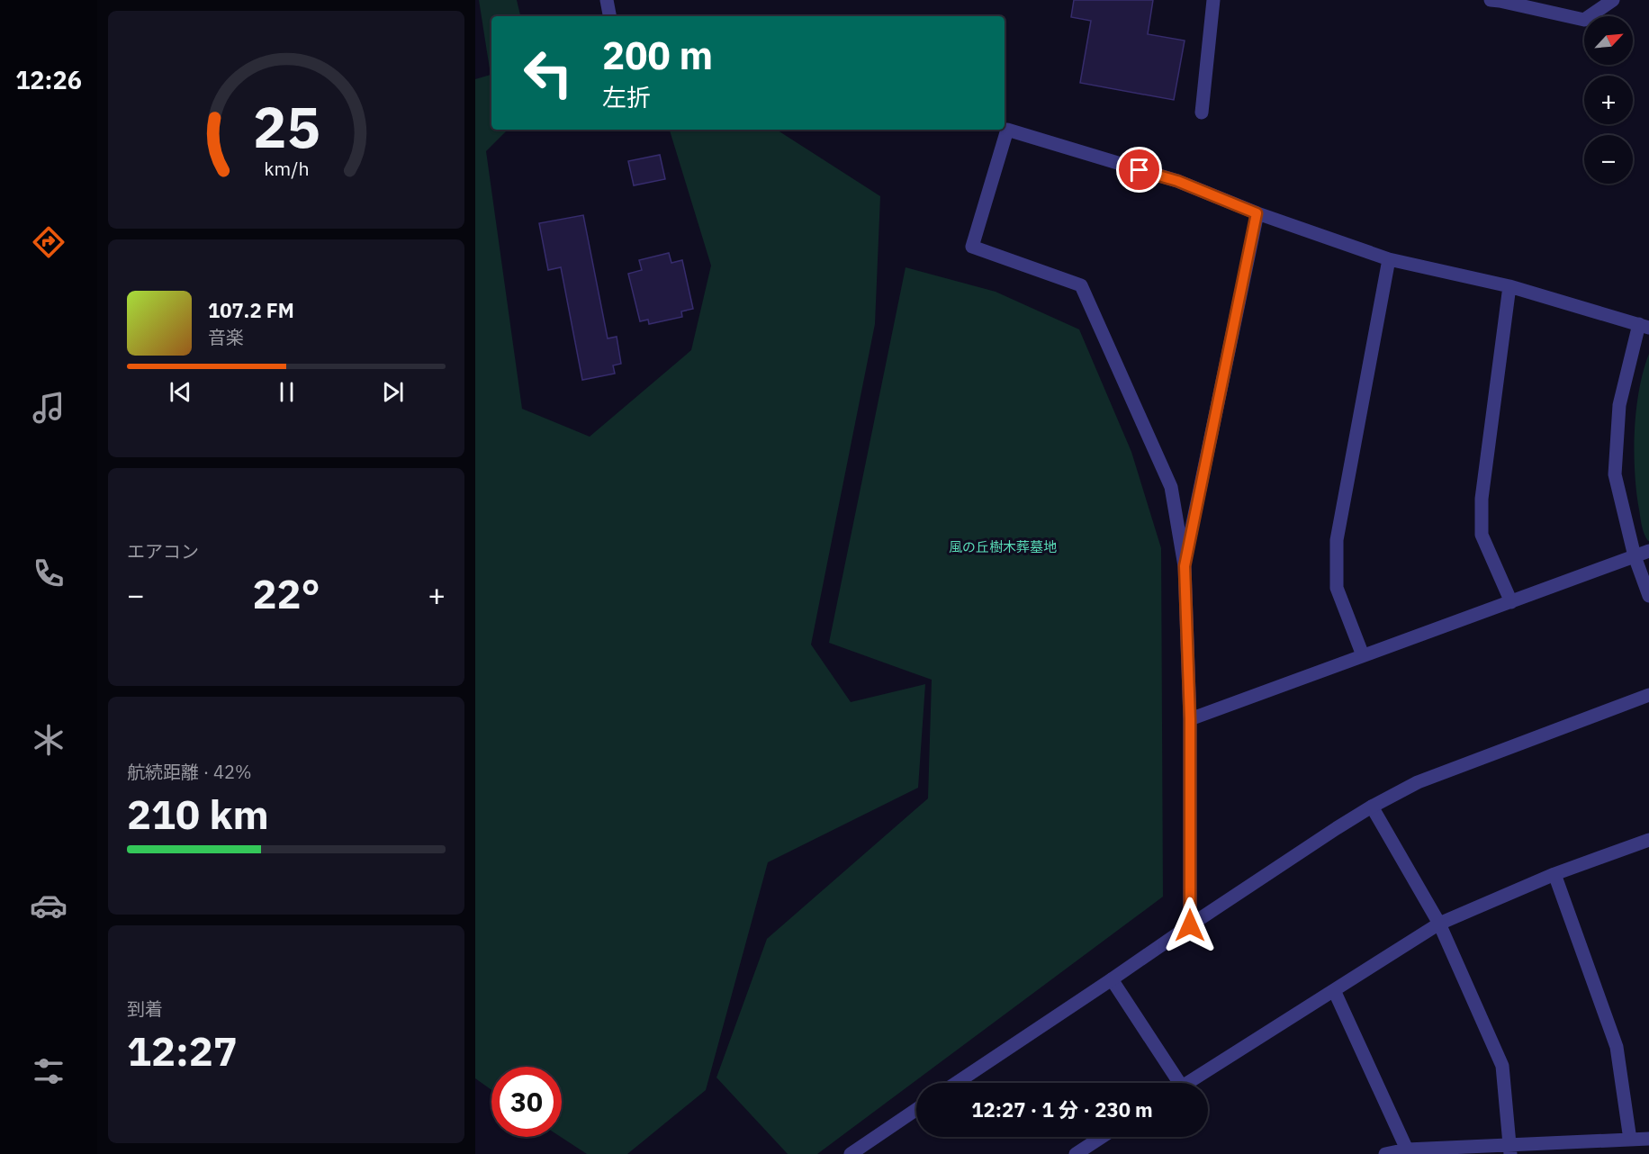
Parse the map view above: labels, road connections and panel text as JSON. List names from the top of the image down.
{
  "parks": ["風の丘樹木葬墓地"],
  "north": "top right",
  "page": {
    "tabs": "12:26",
    "map_buttons": ["+", "−"],
    "turn": ["200 m", "左折"],
    "song": ["107.2 FM", "音楽"],
    "tile": [
      "エアコン",
      ["航続距離 · 42%", "210 km"],
      ["到着", "12:27"]
    ],
    "heat": ["−", "22°", "+"],
    "limit": "30",
    "trip": "12:27 · 1 分 · 230 m",
    "gauge": ["25", "km/h"]
  }
}
